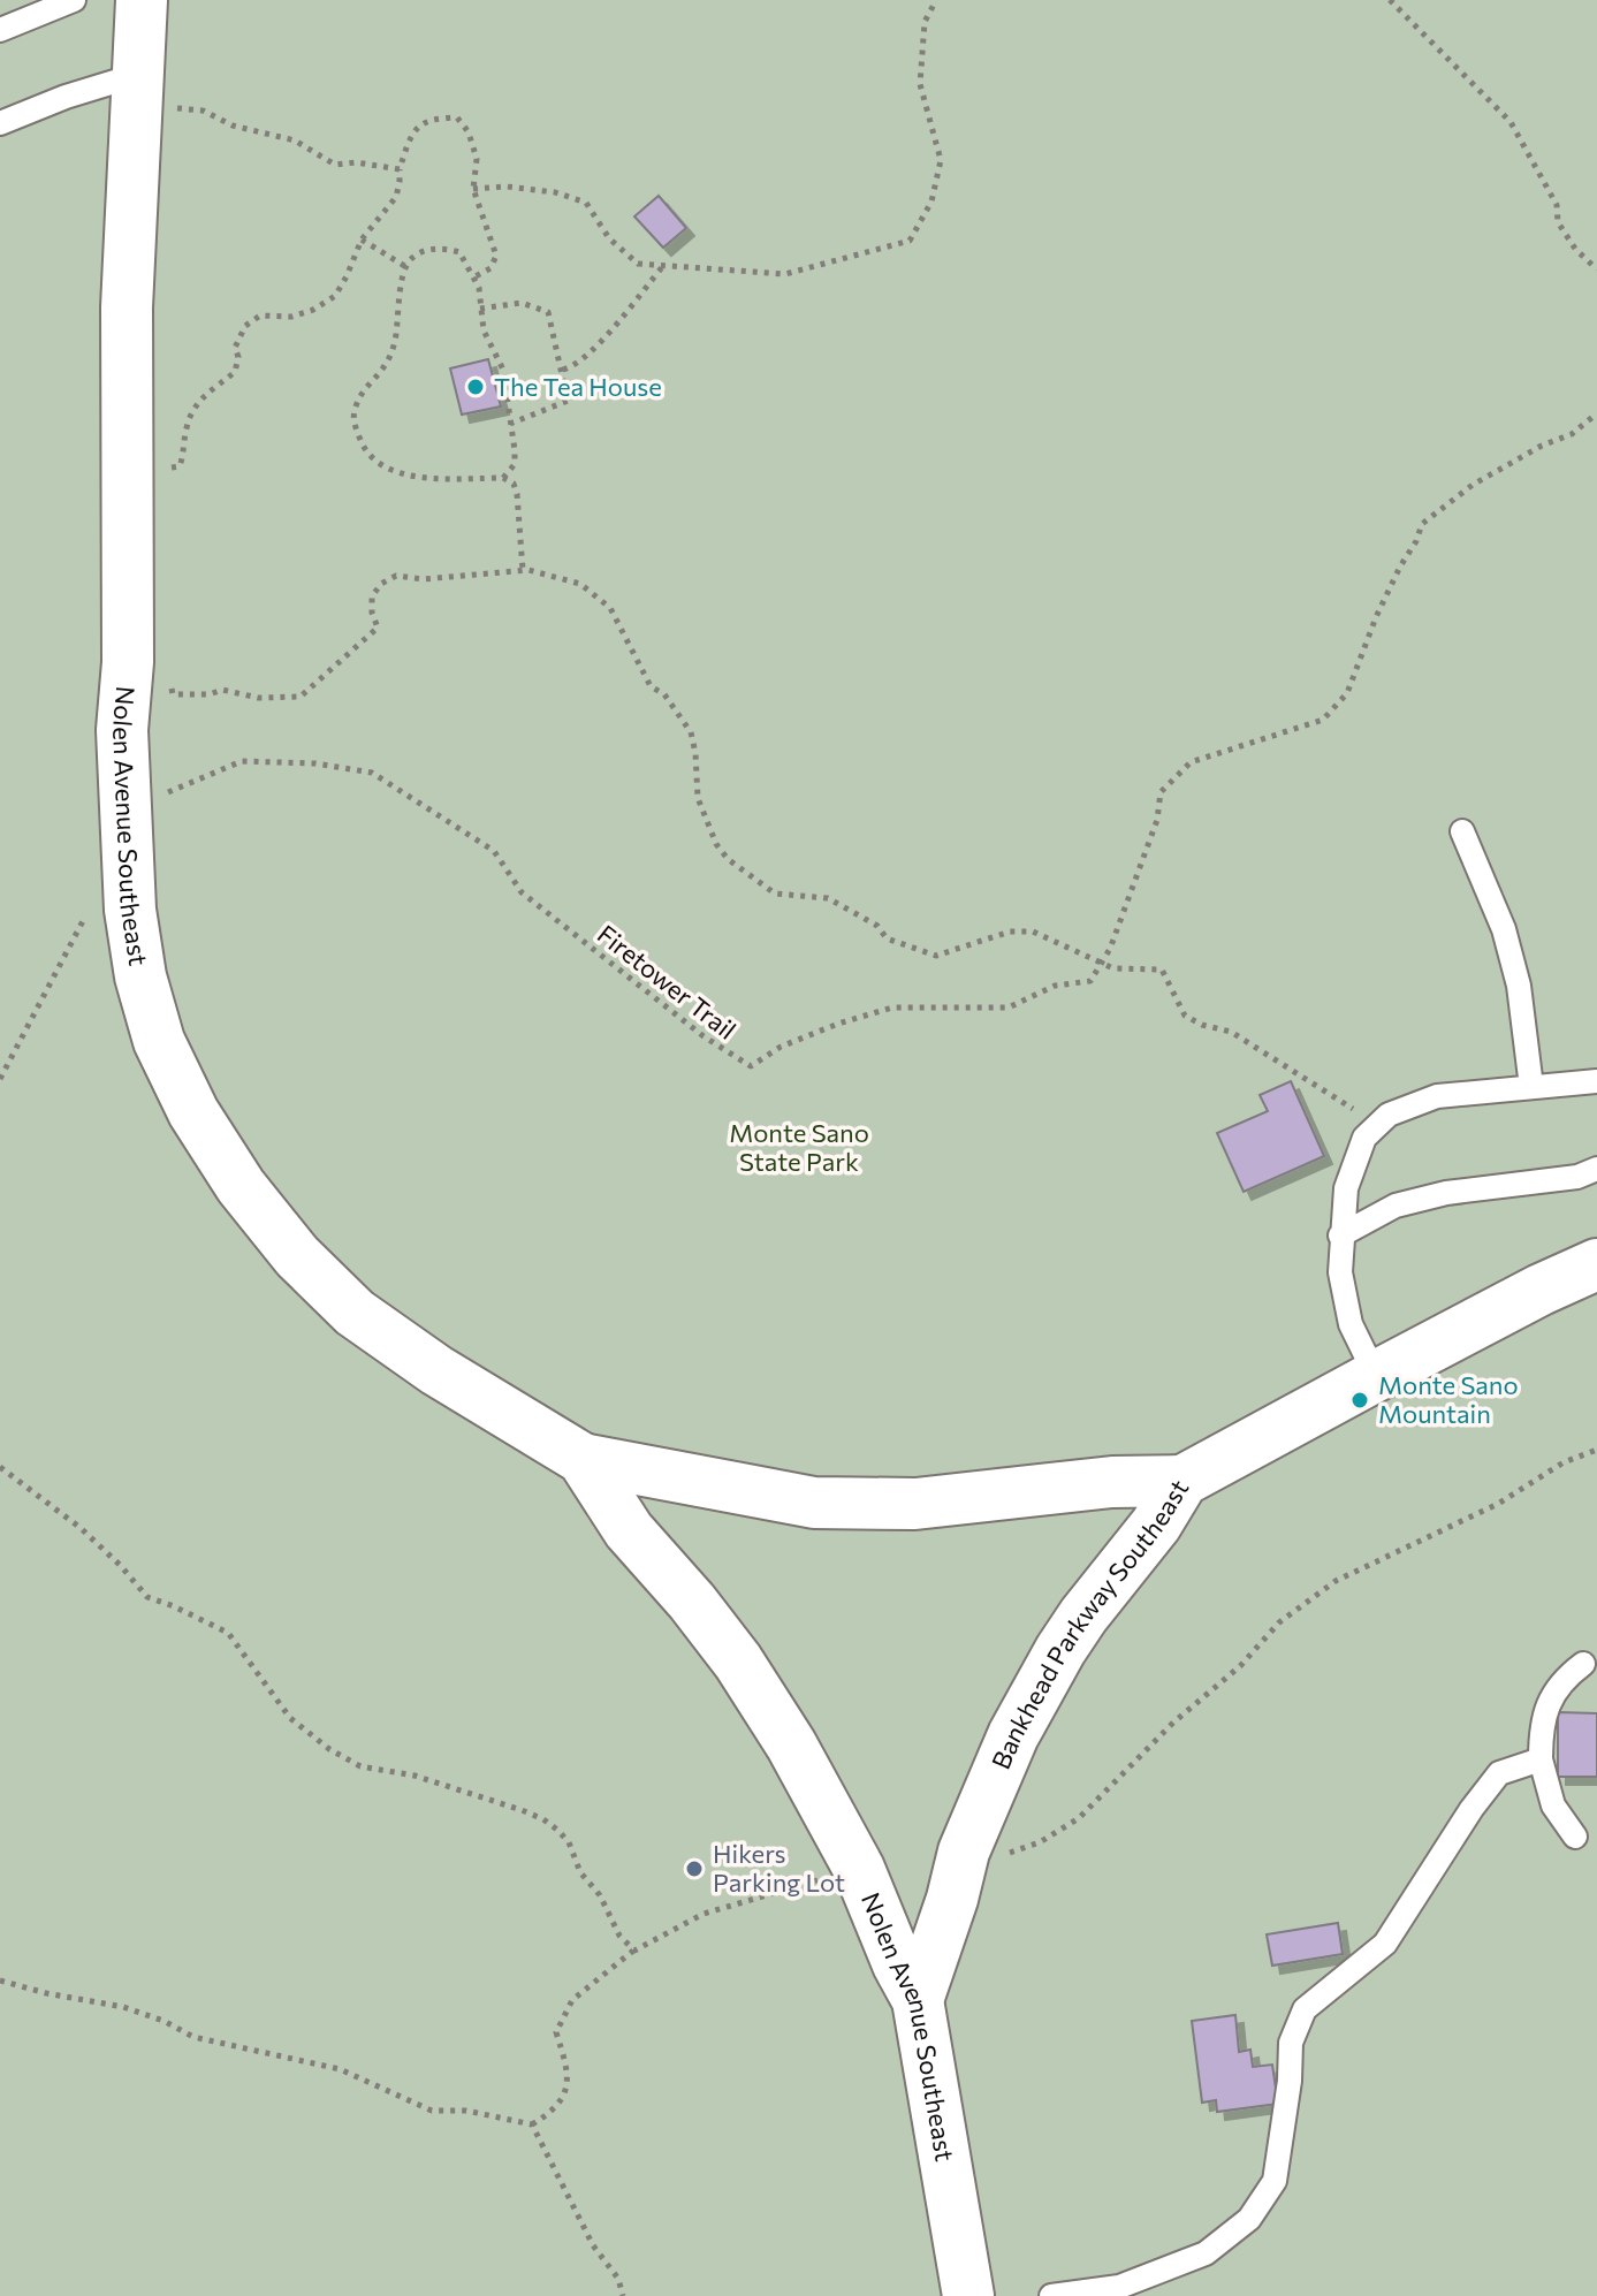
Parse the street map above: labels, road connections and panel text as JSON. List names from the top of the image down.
{
  "streets": {
    "street": ["Nolen Avenue Southeast", "Bankhead Parkway Southeast"],
    "path": ["Firetower Trail"]
  },
  "crossings": [
    ["Nolen Avenue Southeast", "Bankhead Parkway Southeast"]
  ],
  "parks": ["Monte Sano State Park"],
  "places": ["The Tea House", "Monte Sano Mountain", "Hikers Parking Lot"]
}
